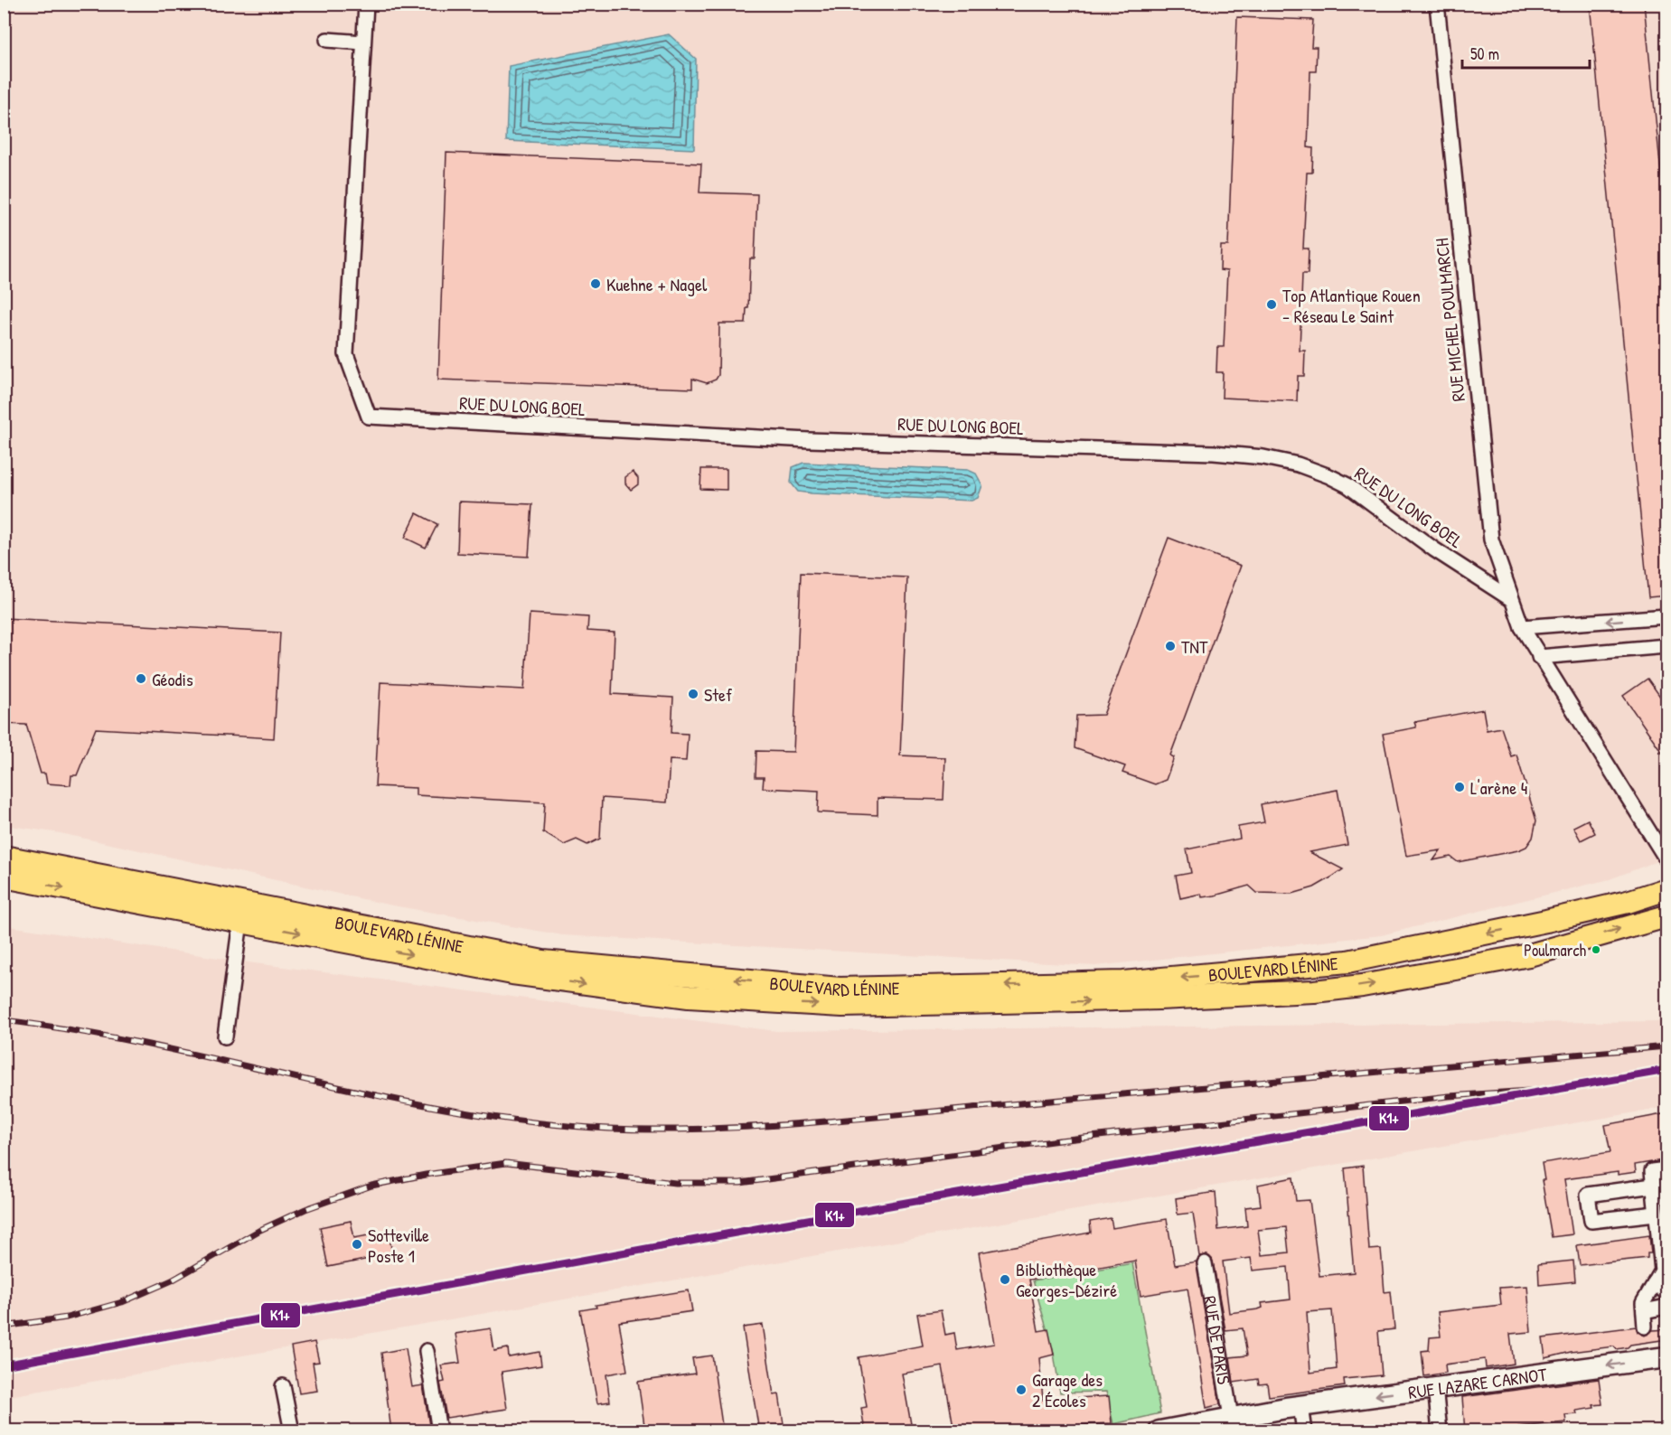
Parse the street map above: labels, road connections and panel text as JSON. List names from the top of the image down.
{
  "streets": {
    "main road": ["BOULEVARD LÉNINE"],
    "street": [
      "RUE MICHEL POULMARCH",
      "RUE DU LONG BOEL",
      "RUE DE PARIS",
      "RUE LAZARE CARNOT"
    ]
  },
  "crossings": [
    ["RUE MICHEL POULMARCH", "RUE DU LONG BOEL"]
  ],
  "one_way": ["RUE LAZARE CARNOT"],
  "places": [
    "Kuehne + Nagel",
    "Top Atlantique Rouen - Réseau Le Saint",
    "TNT",
    "Géodis",
    "Stef",
    "L'arène 4",
    "Poulmarch",
    "Sotteville Poste 1",
    "Bibliothèque Georges-Déziré",
    "Garage des 2 Écoles"
  ],
  "lines": ["transit line K1+"],
  "scale_bar": "50 m"
}
